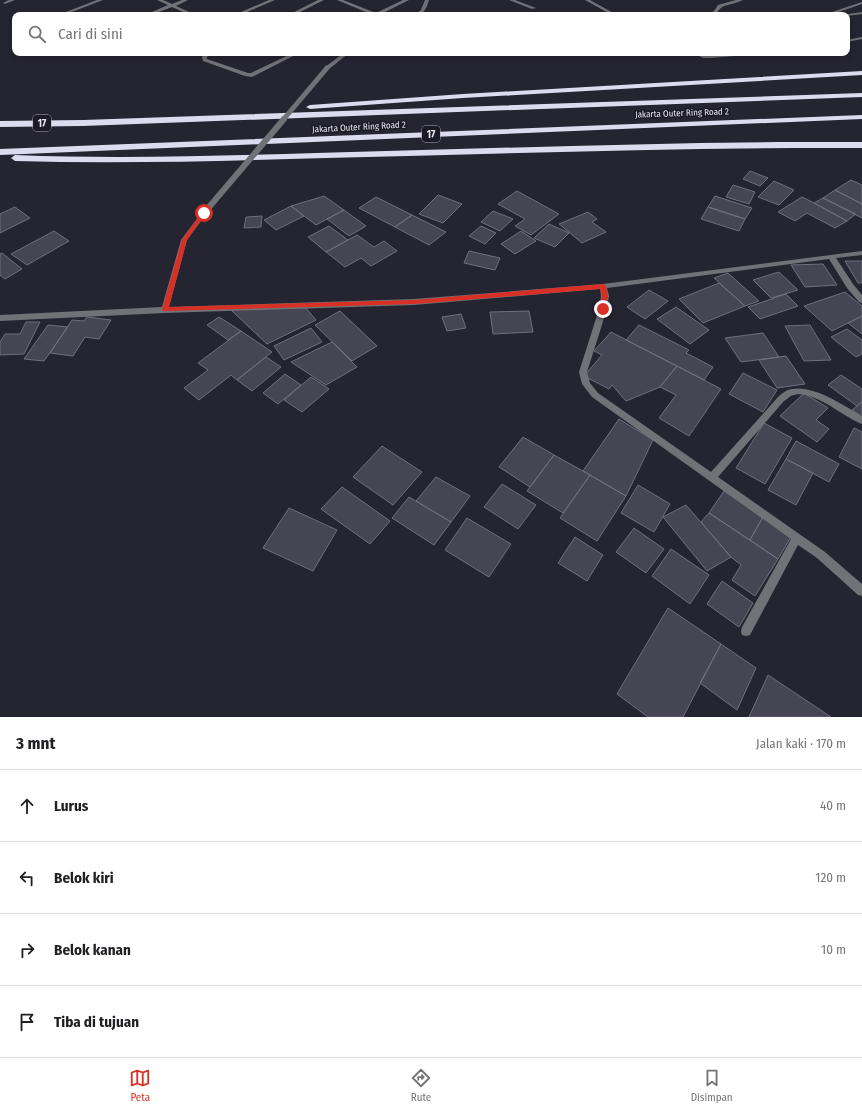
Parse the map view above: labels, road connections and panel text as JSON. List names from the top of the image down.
{
  "streets": {
    "highway": ["Jakarta Outer Ring Road 2", "17"]
  },
  "page": {
    "search": "Cari di sini",
    "heading": ["3 mnt", "Jalan kaki · 170 m"],
    "list": [
      ["Lurus", "40 m"],
      ["Belok kiri", "120 m"],
      ["Belok kanan", "10 m"],
      "Tiba di tujuan"
    ],
    "nav": ["Peta", "Rute", "Disimpan"]
  }
}
